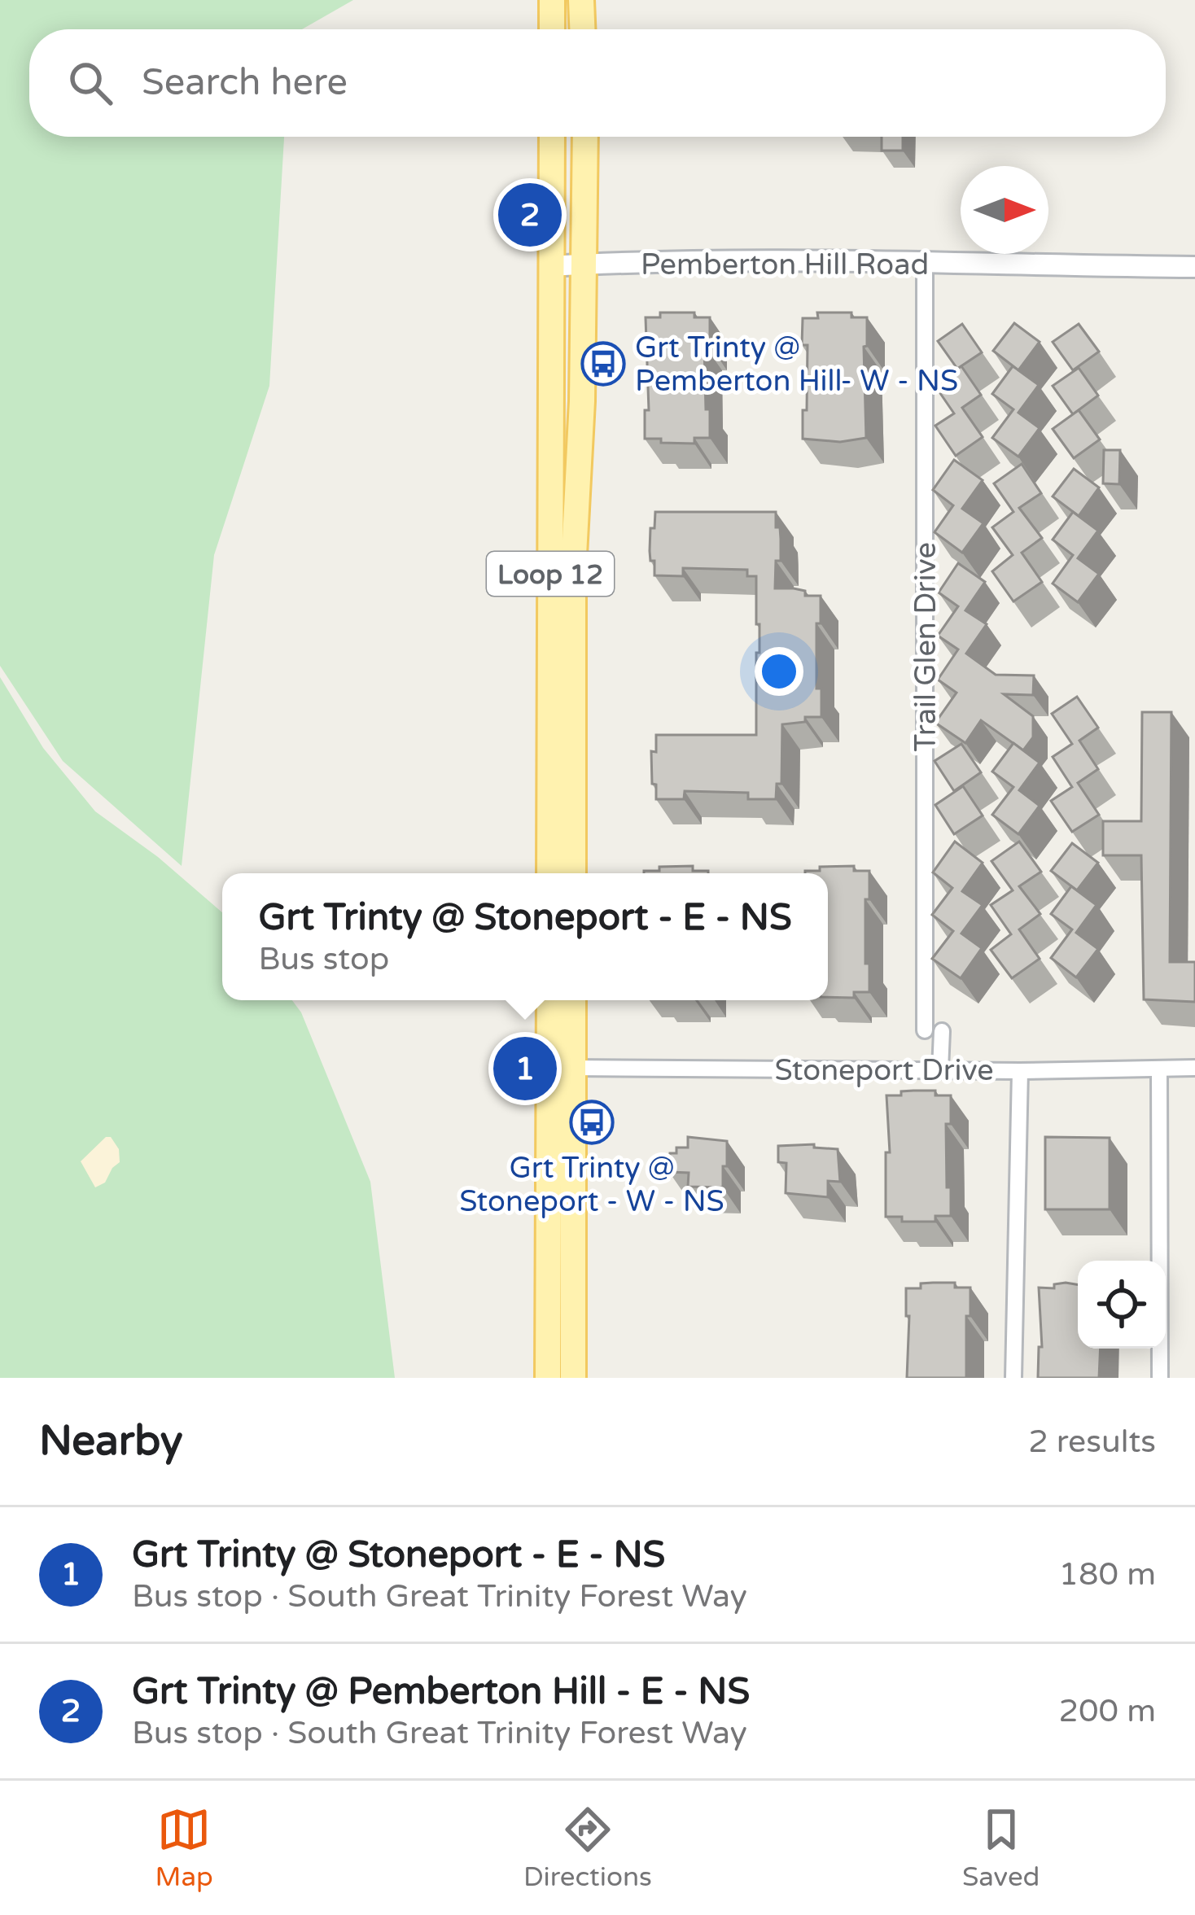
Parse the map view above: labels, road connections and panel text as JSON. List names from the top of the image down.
{
  "streets": {
    "main road": ["Loop 12"],
    "street": ["Pemberton Hill Road", "Trail Glen Drive", "Stoneport Drive"]
  },
  "crossings": [
    ["Pemberton Hill Road", "Loop 12"],
    ["Pemberton Hill Road", "Trail Glen Drive"]
  ],
  "places": {
    "bus stop": ["Grt Trinty @ Pemberton Hill- W - NS", "Grt Trinty @ Stoneport - W - NS"]
  },
  "north": "right",
  "page": {
    "search": "Search here",
    "pins": ["2", "1"],
    "popup": ["Grt Trinty @ Stoneport - E - NS", "Bus stop"],
    "heading": ["Nearby", "2 results"],
    "list": [
      {
        "mark": "1",
        "name": "Grt Trinty @ Stoneport - E - NS",
        "note": "Bus stop · South Great Trinity Forest Way",
        "value": "180 m"
      },
      {
        "mark": "2",
        "name": "Grt Trinty @ Pemberton Hill - E - NS",
        "note": "Bus stop · South Great Trinity Forest Way",
        "value": "200 m"
      }
    ],
    "nav": ["Map", "Directions", "Saved"]
  }
}
